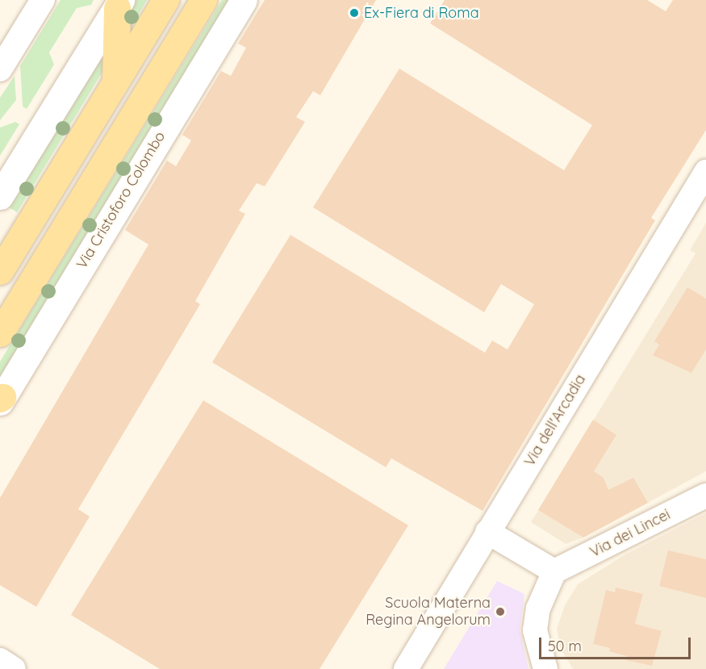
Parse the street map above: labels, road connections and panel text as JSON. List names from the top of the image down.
{
  "streets": {
    "main road": ["Via Cristoforo Colombo"],
    "street": ["Via dell'Arcadia", "Via dei Lincei"]
  },
  "places": ["Ex-Fiera di Roma", "Scuola Materna Regina Angelorum"],
  "scale_bar": "50 m"
}
